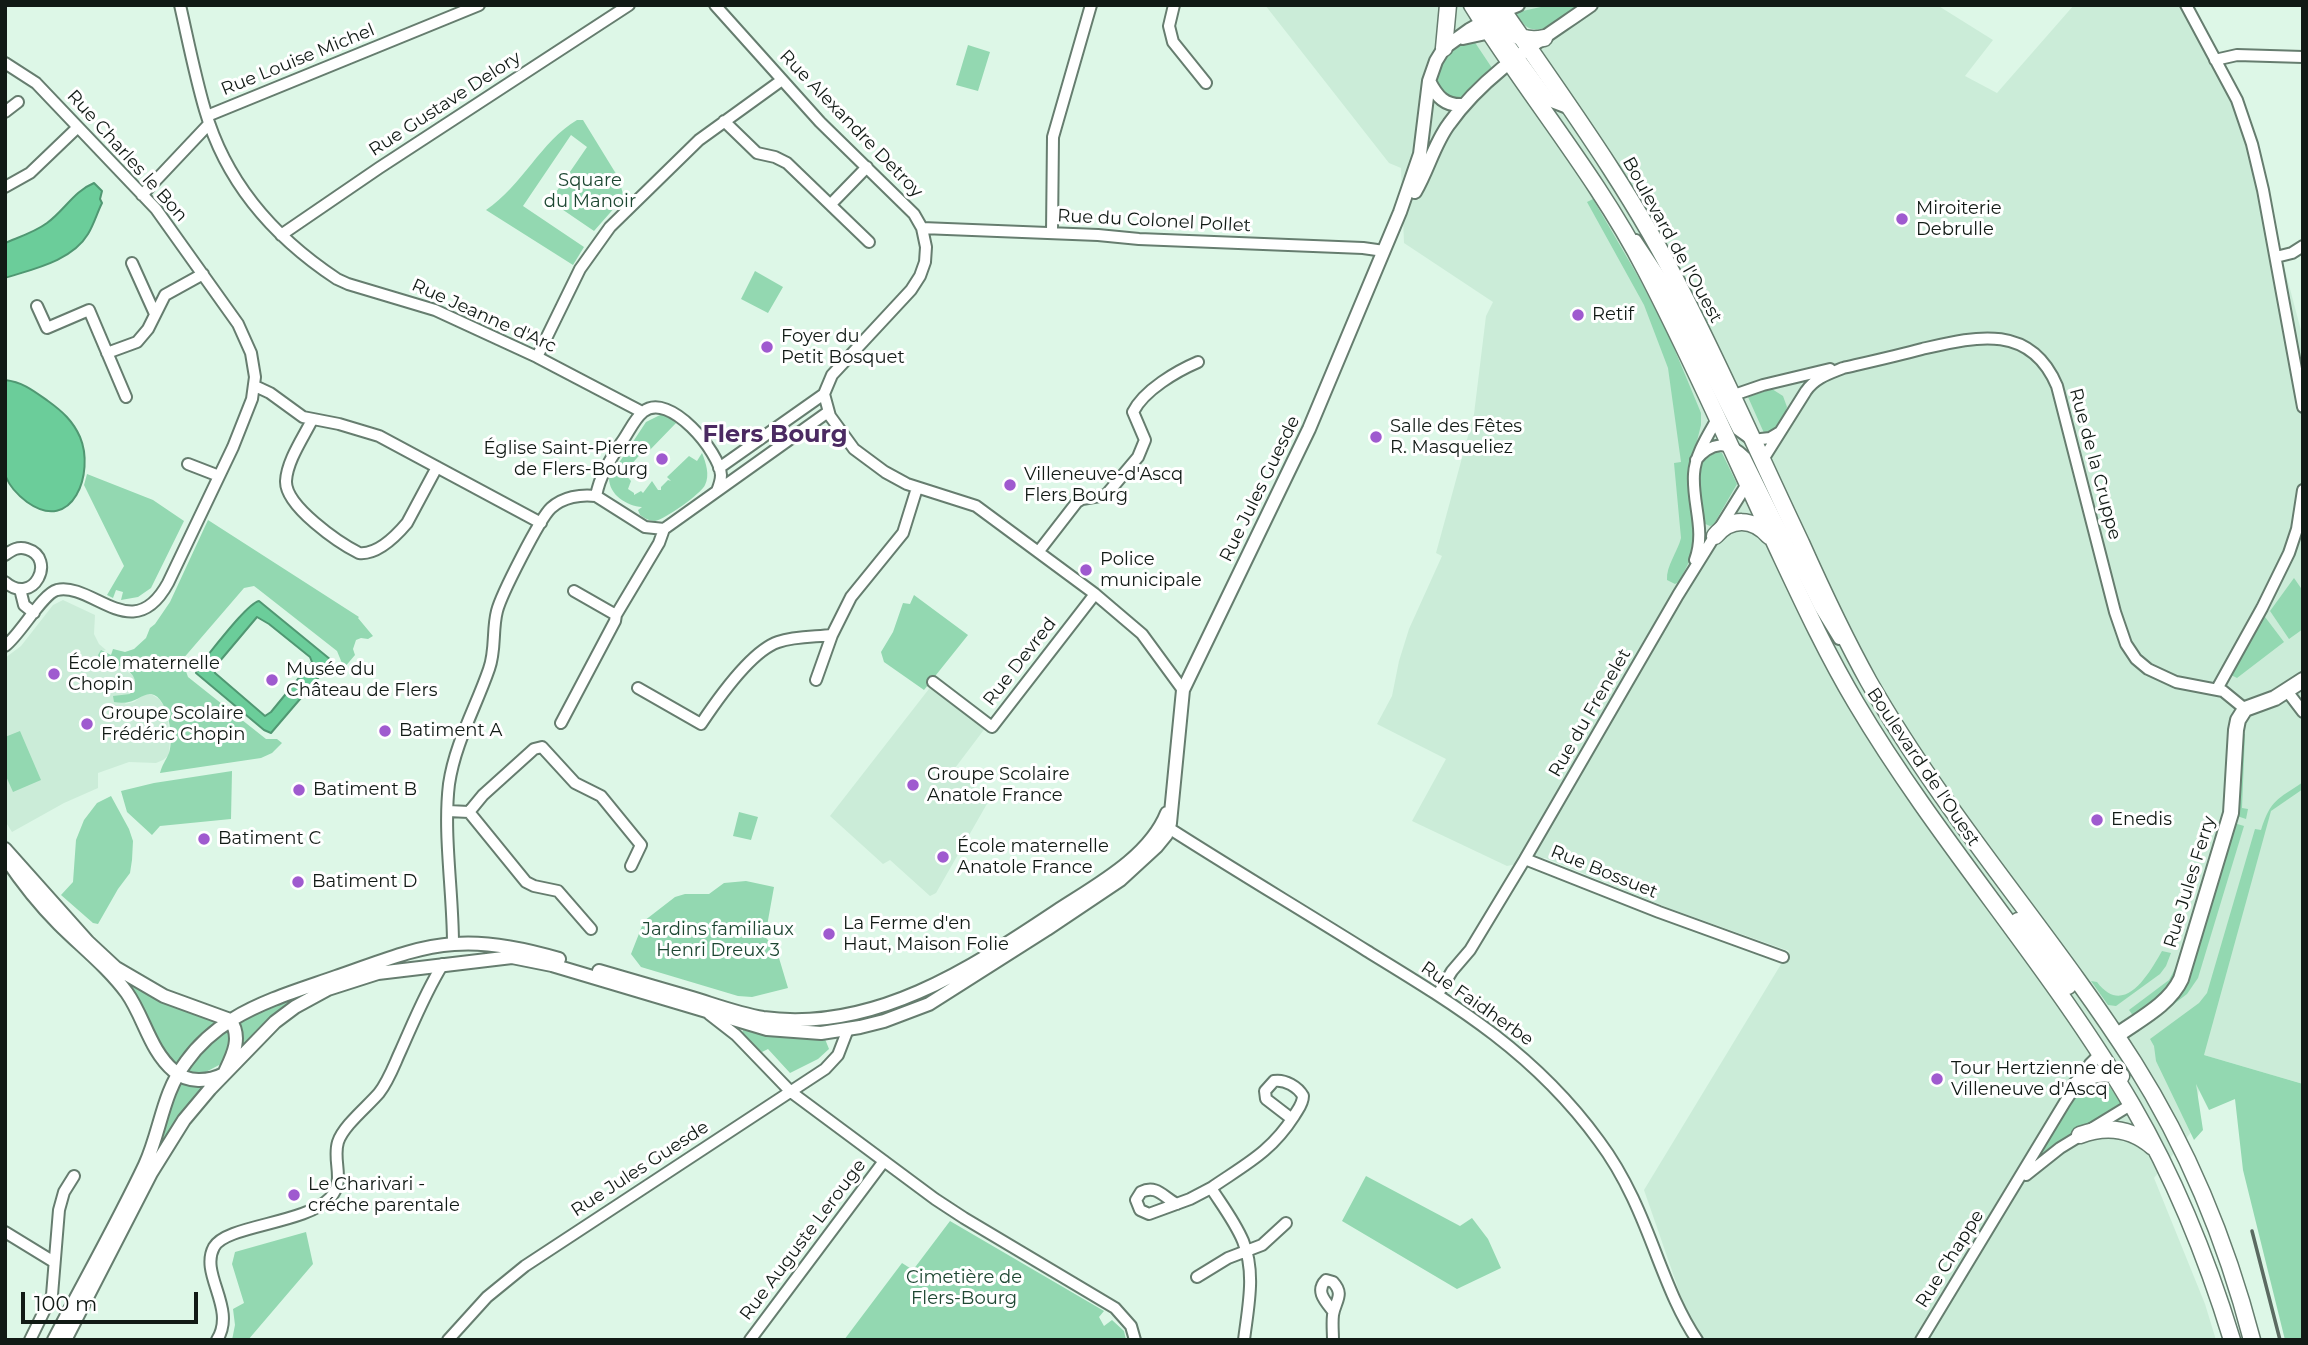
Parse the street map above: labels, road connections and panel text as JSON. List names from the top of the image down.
{
  "streets": {
    "main road": ["Boulevard de l'Ouest", "Rue Jules Ferry"],
    "street": [
      "Rue Louise Michel",
      "Rue Gustave Delory",
      "Rue Alexandre Detroy",
      "Rue Charles le Bon",
      "Rue du Colonel Pollet",
      "Rue Jeanne d'Arc",
      "Rue de la Cruppe",
      "Rue Jules Guesde",
      "Rue Devred",
      "Rue du Frenelet",
      "Rue Bossuet",
      "Rue Faidherbe",
      "Rue Auguste Lerouge",
      "Rue Chappe"
    ]
  },
  "crossings": [
    ["Rue Louise Michel", "Rue Charles le Bon"],
    ["Rue Louise Michel", "Rue Jeanne d'Arc"],
    ["Rue Gustave Delory", "Rue Jeanne d'Arc"],
    ["Rue Alexandre Detroy", "Rue du Colonel Pollet"],
    ["Rue du Colonel Pollet", "Rue Jules Guesde"],
    ["Boulevard de l'Ouest", "Rue de la Cruppe"],
    ["Boulevard de l'Ouest", "Rue Jules Guesde"],
    ["Boulevard de l'Ouest", "Rue du Frenelet"],
    ["Boulevard de l'Ouest", "Rue Jules Ferry"],
    ["Boulevard de l'Ouest", "Rue Chappe"],
    ["Rue de la Cruppe", "Rue du Frenelet"],
    ["Rue de la Cruppe", "Rue Jules Ferry"],
    ["Rue Jules Guesde", "Rue Faidherbe"],
    ["Rue du Frenelet", "Rue Bossuet"],
    ["Rue Bossuet", "Rue Faidherbe"],
    ["Rue Jules Ferry", "Rue Chappe"]
  ],
  "districts": ["Flers Bourg"],
  "parks": ["Square du Manoir", "Jardins familiaux Henri Dreux 3", "Cimetière de Flers-Bourg"],
  "places": [
    "Miroiterie Debrulle",
    "Retif",
    "Foyer du Petit Bosquet",
    "Salle des Fêtes R. Masqueliez",
    "Église Saint-Pierre de Flers-Bourg",
    "Villeneuve-d'Ascq Flers Bourg",
    "Police municipale",
    "École maternelle Chopin",
    "Musée du Château de Flers",
    "Groupe Scolaire Frédéric Chopin",
    "Batiment A",
    "Groupe Scolaire Anatole France",
    "Batiment B",
    "Enedis",
    "Batiment C",
    "École maternelle Anatole France",
    "Batiment D",
    "La Ferme d'en Haut, Maison Folie",
    "Tour Hertzienne de Villeneuve d'Ascq",
    "Le Charivari - créche parentale"
  ],
  "scale_bar": "100 m"
}
